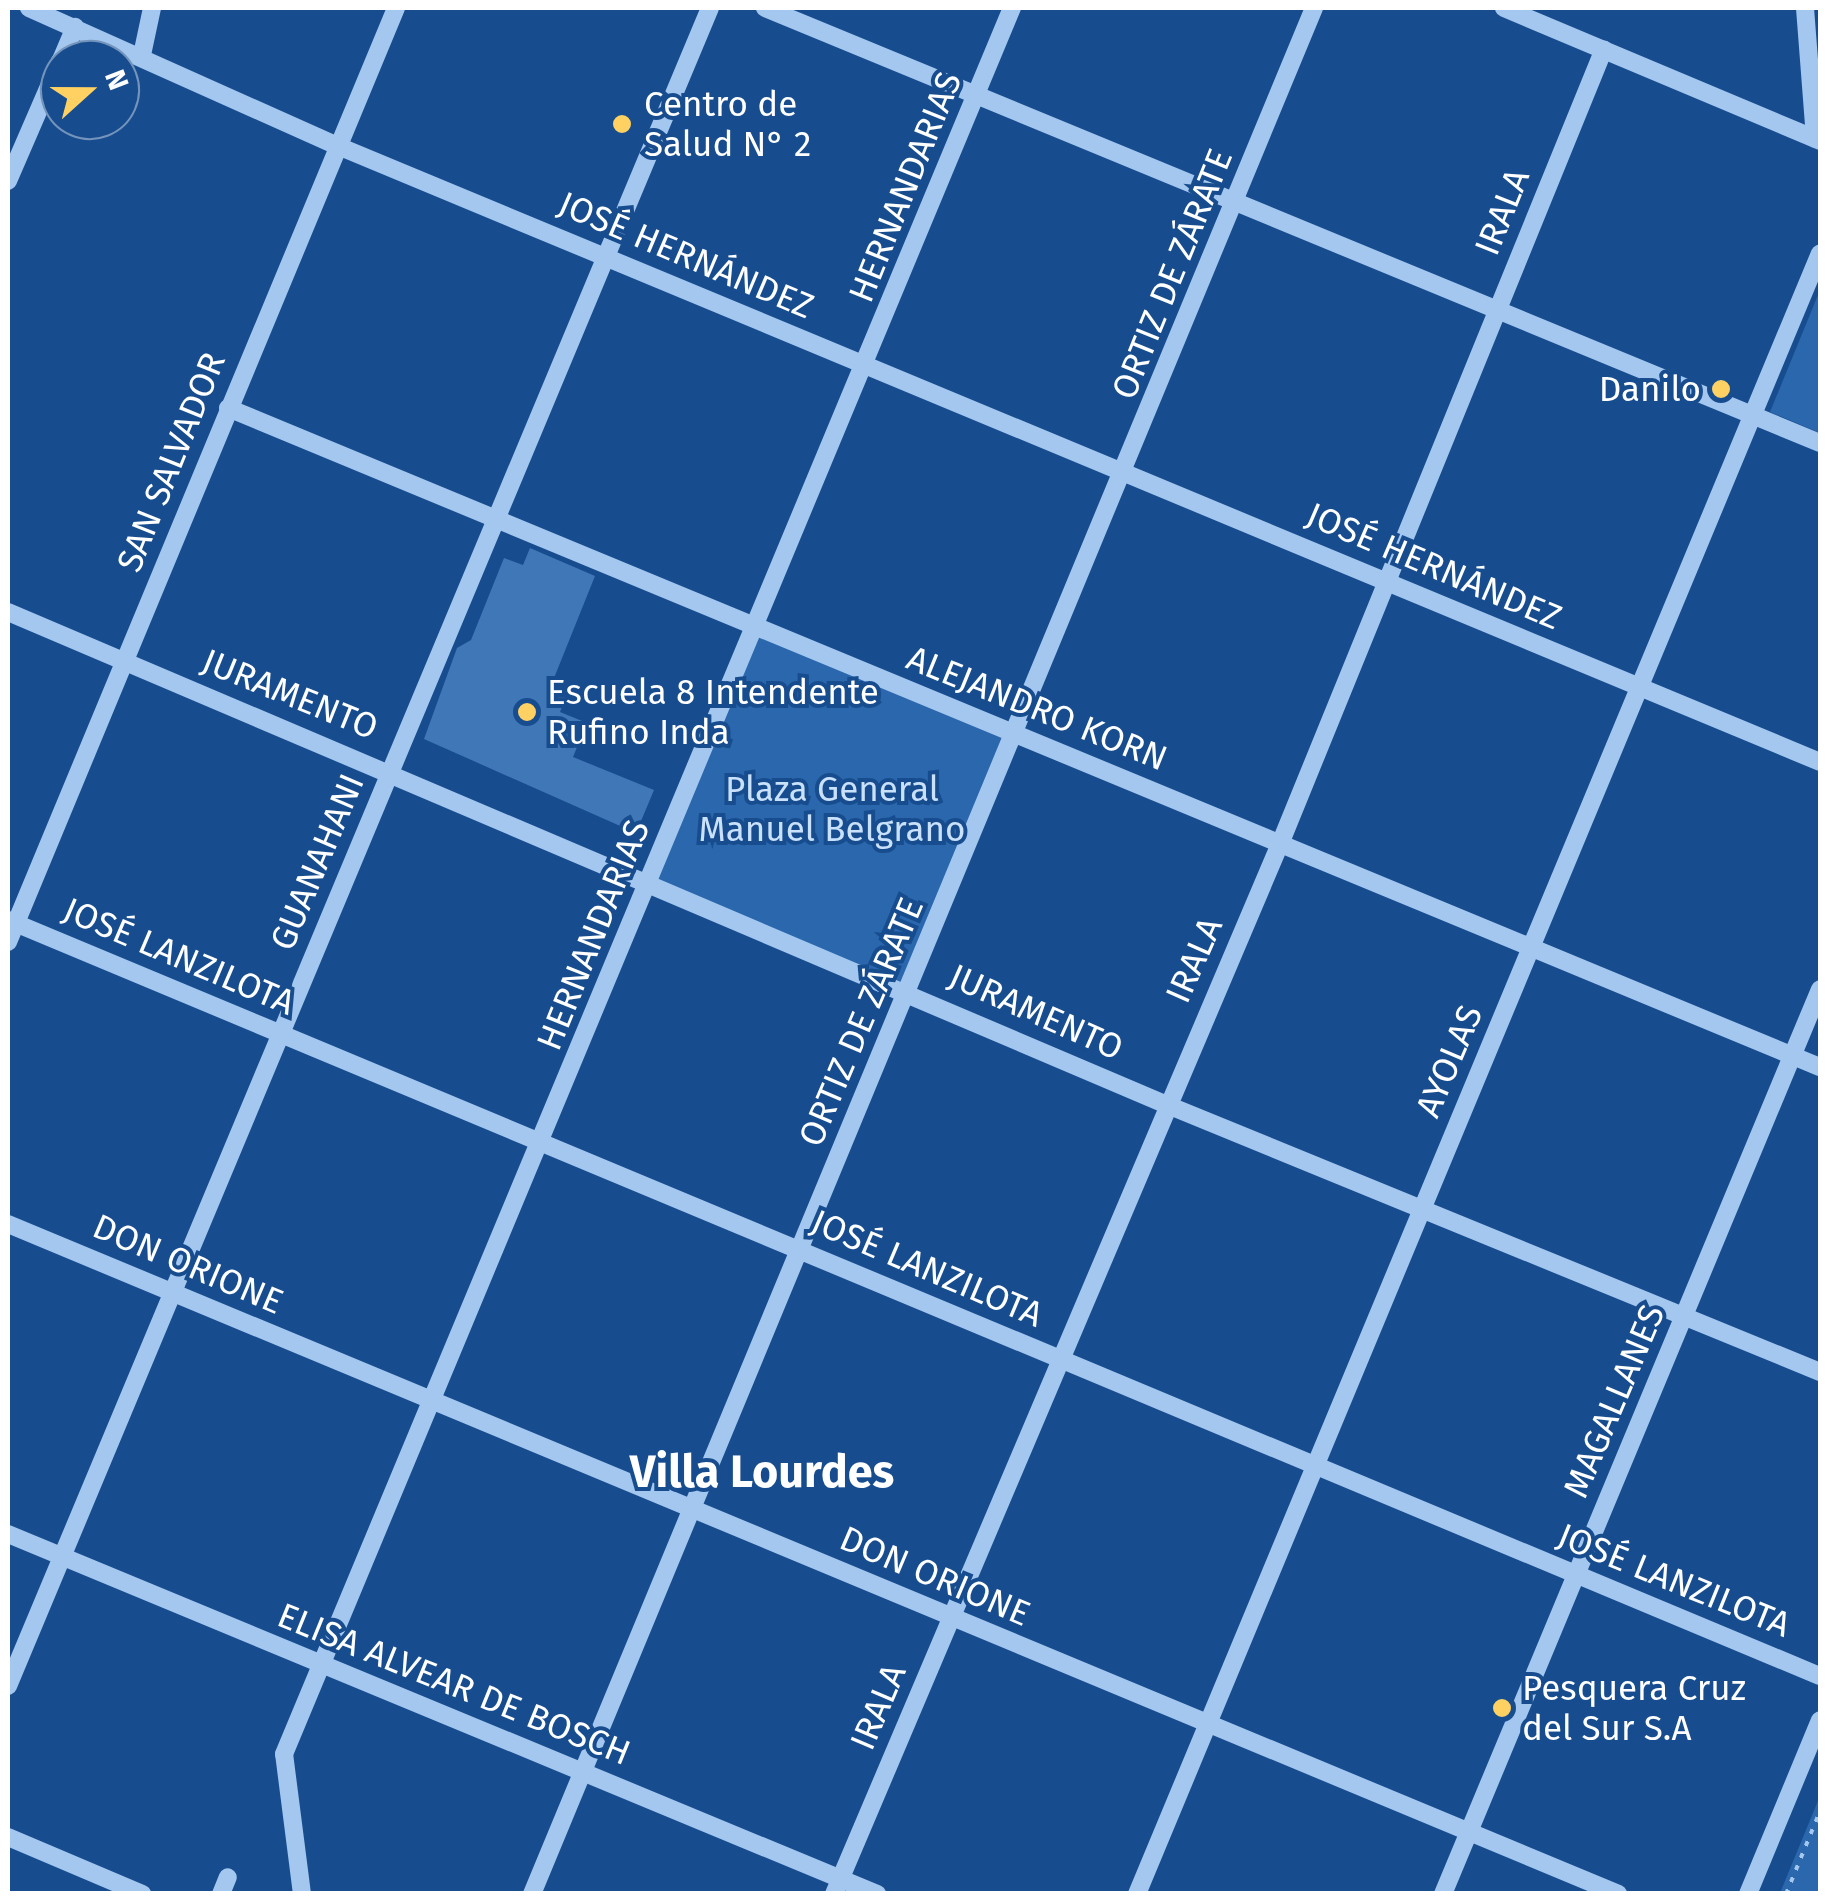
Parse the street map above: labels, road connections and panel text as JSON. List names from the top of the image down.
{
  "streets": {
    "street": [
      "HERNANDARIAS",
      "IRALA",
      "JOSÉ HERNÁNDEZ",
      "ORTIZ DE ZÁRATE",
      "SAN SALVADOR",
      "JURAMENTO",
      "ALEJANDRO KORN",
      "GUANAHANI",
      "JOSÉ LANZILOTA",
      "AYOLAS",
      "DON ORIONE",
      "MAGALLANES",
      "ELISA ALVEAR DE BOSCH"
    ]
  },
  "crossings": [
    ["HERNANDARIAS", "JOSÉ HERNÁNDEZ"],
    ["HERNANDARIAS", "JURAMENTO"],
    ["HERNANDARIAS", "ALEJANDRO KORN"],
    ["HERNANDARIAS", "JOSÉ LANZILOTA"],
    ["HERNANDARIAS", "DON ORIONE"],
    ["HERNANDARIAS", "ELISA ALVEAR DE BOSCH"],
    ["IRALA", "JOSÉ HERNÁNDEZ"],
    ["IRALA", "JURAMENTO"],
    ["IRALA", "ALEJANDRO KORN"],
    ["IRALA", "JOSÉ LANZILOTA"],
    ["IRALA", "DON ORIONE"],
    ["IRALA", "ELISA ALVEAR DE BOSCH"],
    ["JOSÉ HERNÁNDEZ", "ORTIZ DE ZÁRATE"],
    ["JOSÉ HERNÁNDEZ", "SAN SALVADOR"],
    ["JOSÉ HERNÁNDEZ", "GUANAHANI"],
    ["JOSÉ HERNÁNDEZ", "AYOLAS"],
    ["ORTIZ DE ZÁRATE", "JURAMENTO"],
    ["ORTIZ DE ZÁRATE", "ALEJANDRO KORN"],
    ["ORTIZ DE ZÁRATE", "JOSÉ LANZILOTA"],
    ["ORTIZ DE ZÁRATE", "DON ORIONE"],
    ["ORTIZ DE ZÁRATE", "ELISA ALVEAR DE BOSCH"],
    ["SAN SALVADOR", "JURAMENTO"],
    ["SAN SALVADOR", "ALEJANDRO KORN"],
    ["SAN SALVADOR", "JOSÉ LANZILOTA"],
    ["JURAMENTO", "GUANAHANI"],
    ["JURAMENTO", "AYOLAS"],
    ["JURAMENTO", "MAGALLANES"],
    ["ALEJANDRO KORN", "GUANAHANI"],
    ["ALEJANDRO KORN", "AYOLAS"],
    ["ALEJANDRO KORN", "MAGALLANES"],
    ["GUANAHANI", "JOSÉ LANZILOTA"],
    ["GUANAHANI", "DON ORIONE"],
    ["GUANAHANI", "ELISA ALVEAR DE BOSCH"],
    ["JOSÉ LANZILOTA", "AYOLAS"],
    ["JOSÉ LANZILOTA", "MAGALLANES"],
    ["AYOLAS", "DON ORIONE"],
    ["DON ORIONE", "MAGALLANES"]
  ],
  "districts": ["Villa Lourdes"],
  "parks": ["Plaza General Manuel Belgrano"],
  "places": [
    "Centro de Salud N° 2",
    "Danilo",
    "Escuela 8 Intendente Rufino Inda",
    "Pesquera Cruz del Sur S.A"
  ],
  "north": "right"
}
